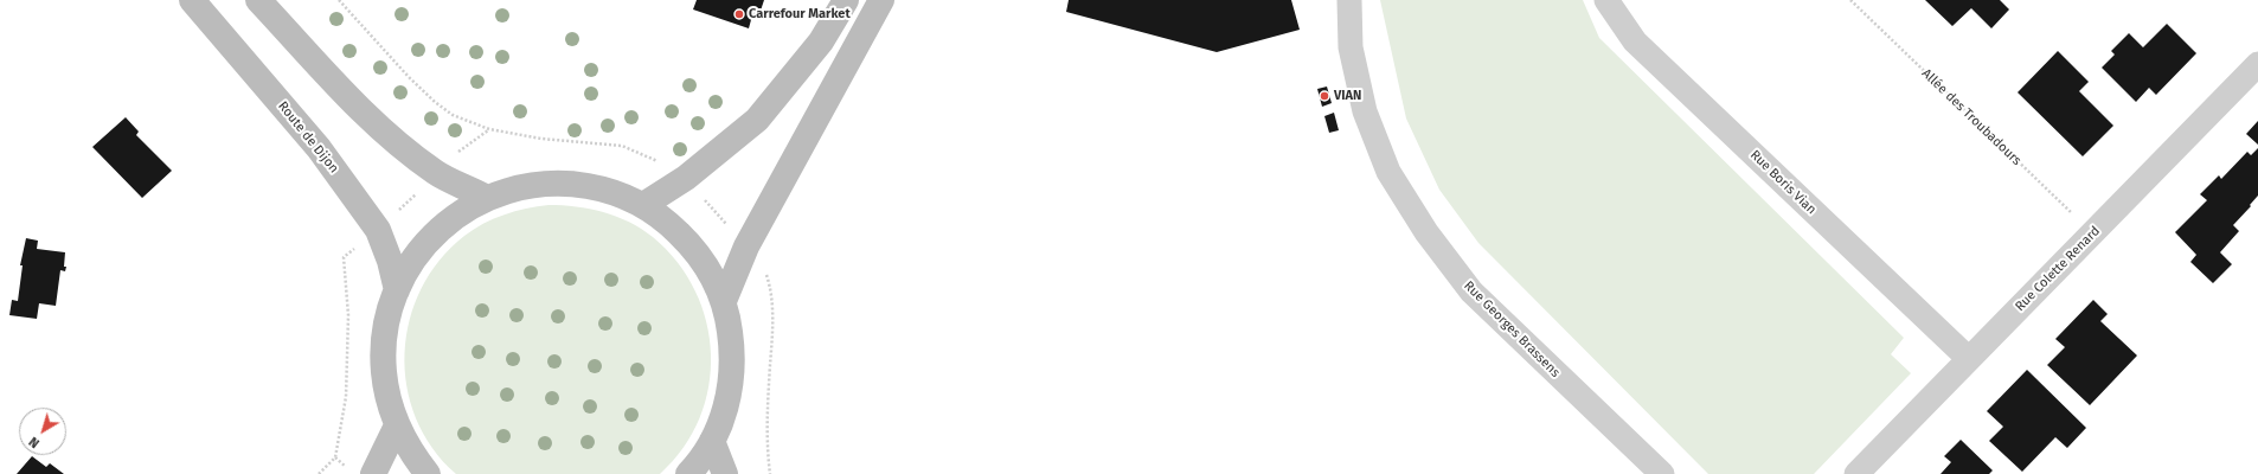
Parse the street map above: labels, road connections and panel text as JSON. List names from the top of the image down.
{
  "streets": {
    "main road": ["Route de Dijon"],
    "street": ["Rue Boris Vian", "Rue Colette Renard", "Rue Georges Brassens"],
    "path": ["Allée des Troubadours"]
  },
  "crossings": [
    ["Allée des Troubadours", "Rue Colette Renard"],
    ["Rue Boris Vian", "Rue Colette Renard"]
  ],
  "places": ["Carrefour Market", "VIAN"],
  "north": "bottom left"
}
